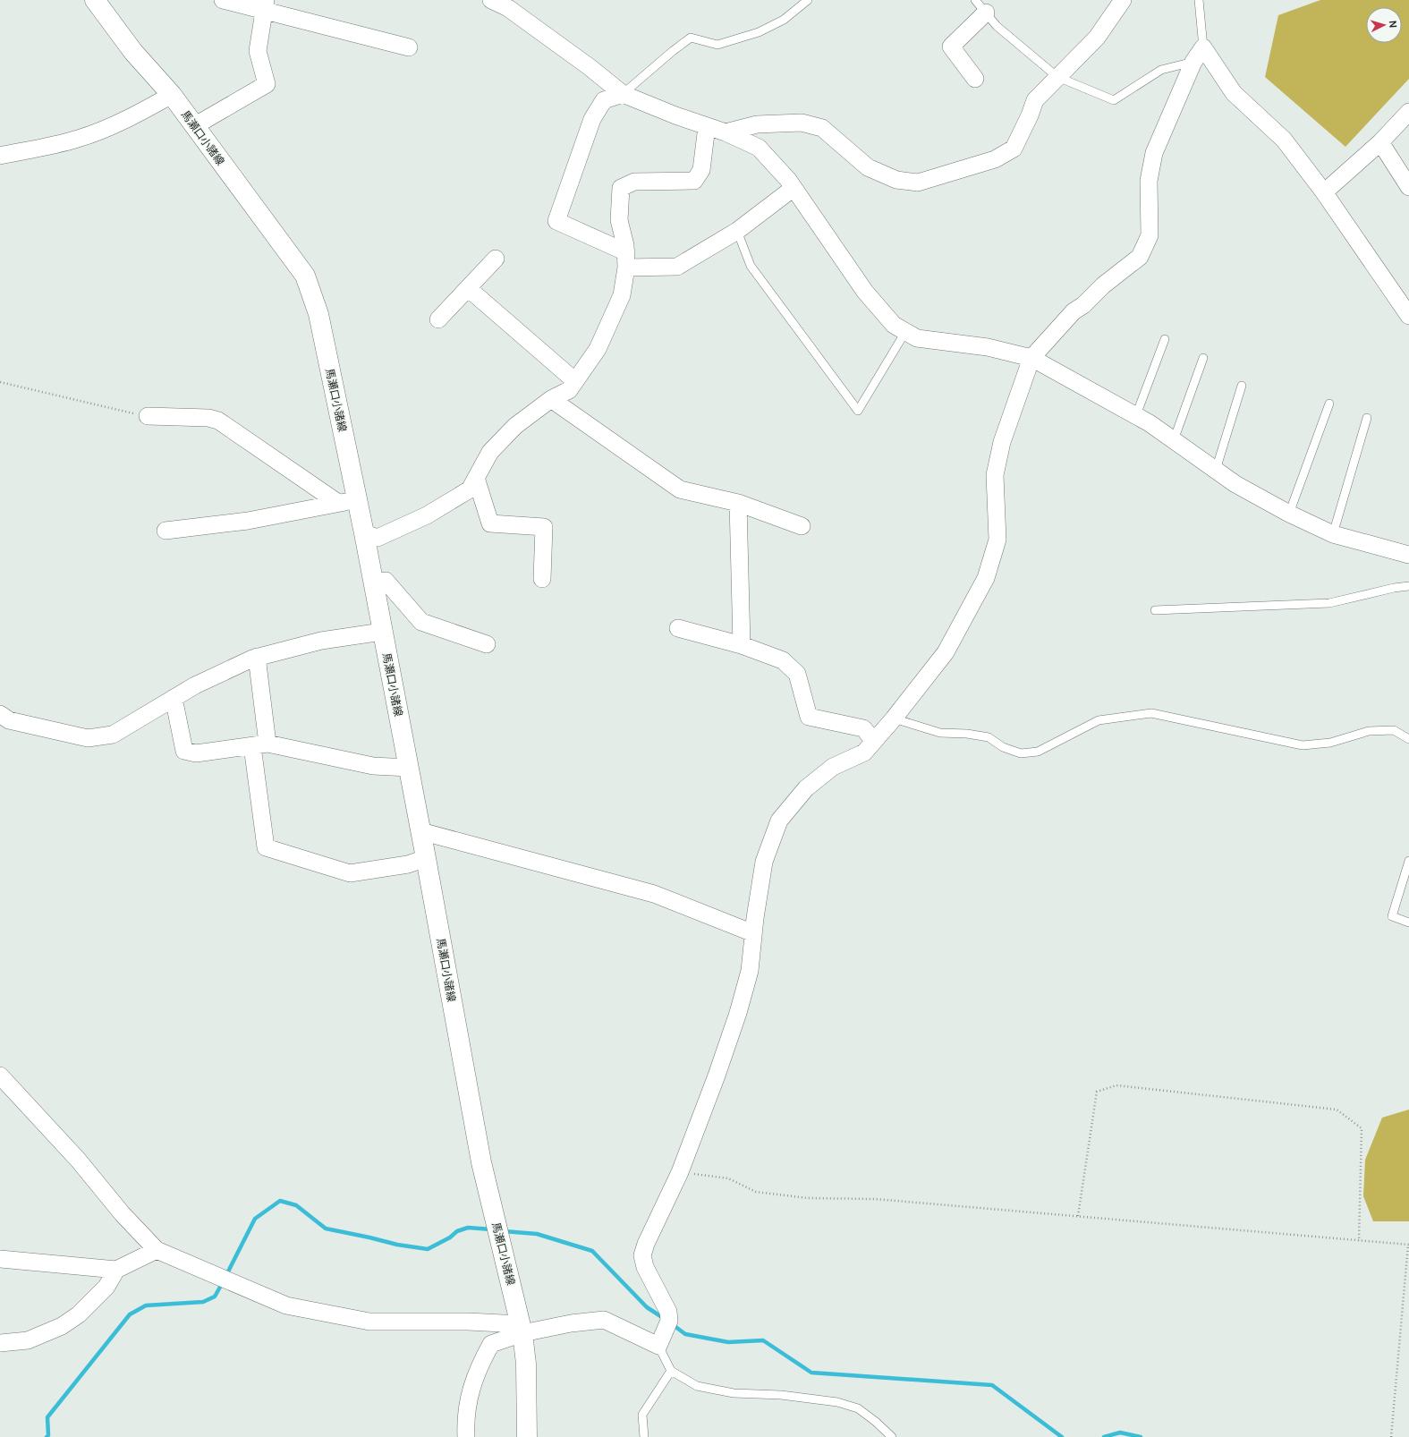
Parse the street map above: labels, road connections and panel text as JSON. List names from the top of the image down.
{
  "streets": {
    "main road": ["馬瀬口小諸線"]
  },
  "north": "right"
}
